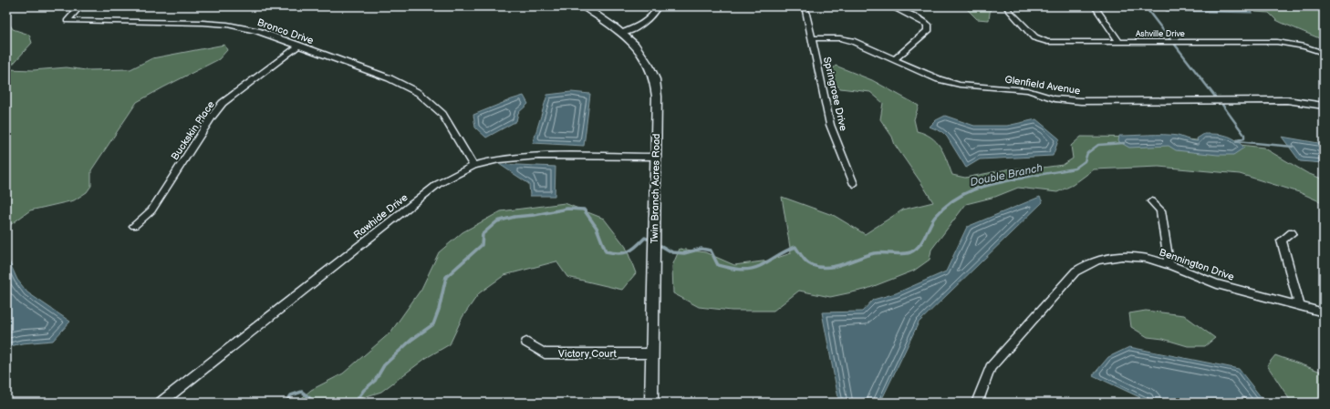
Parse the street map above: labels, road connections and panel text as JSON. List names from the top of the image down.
{
  "streets": {
    "street": [
      "Bronco Drive",
      "Ashville Drive",
      "Glenfield Avenue",
      "Springrose Drive",
      "Buckskin Place",
      "Twin Branch Acres Road",
      "Rawhide Drive",
      "Bennington Drive",
      "Victory Court"
    ]
  },
  "crossings": [
    ["Bronco Drive", "Buckskin Place"],
    ["Bronco Drive", "Rawhide Drive"],
    ["Glenfield Avenue", "Springrose Drive"],
    ["Twin Branch Acres Road", "Rawhide Drive"],
    ["Twin Branch Acres Road", "Victory Court"]
  ],
  "water": ["Double Branch"]
}
